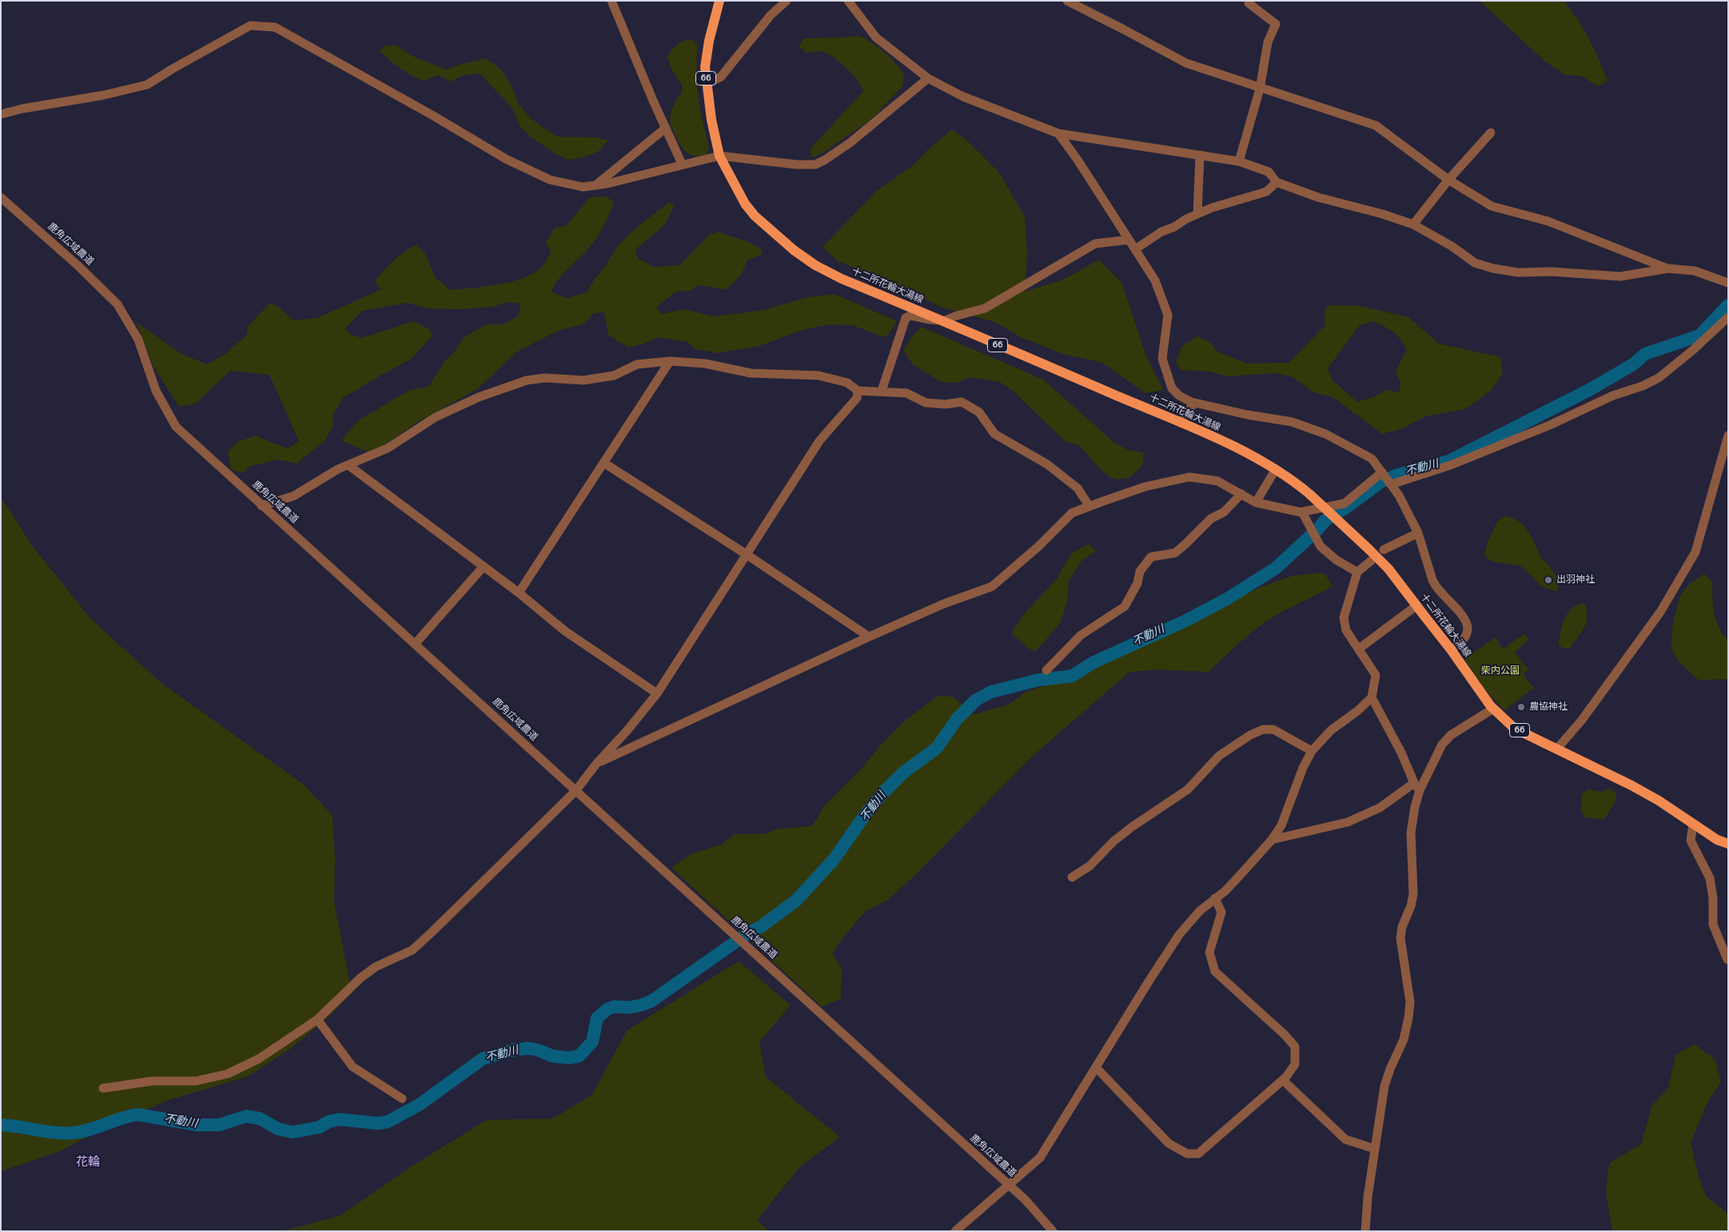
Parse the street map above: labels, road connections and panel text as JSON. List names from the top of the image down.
{
  "streets": {
    "main road": ["66", "十二所花輪大湯線"],
    "street": ["鹿角広域農道"]
  },
  "districts": ["花輪"],
  "water": ["不動川"],
  "parks": ["柴内公園"],
  "places": ["出羽神社", "農協神社"]
}
